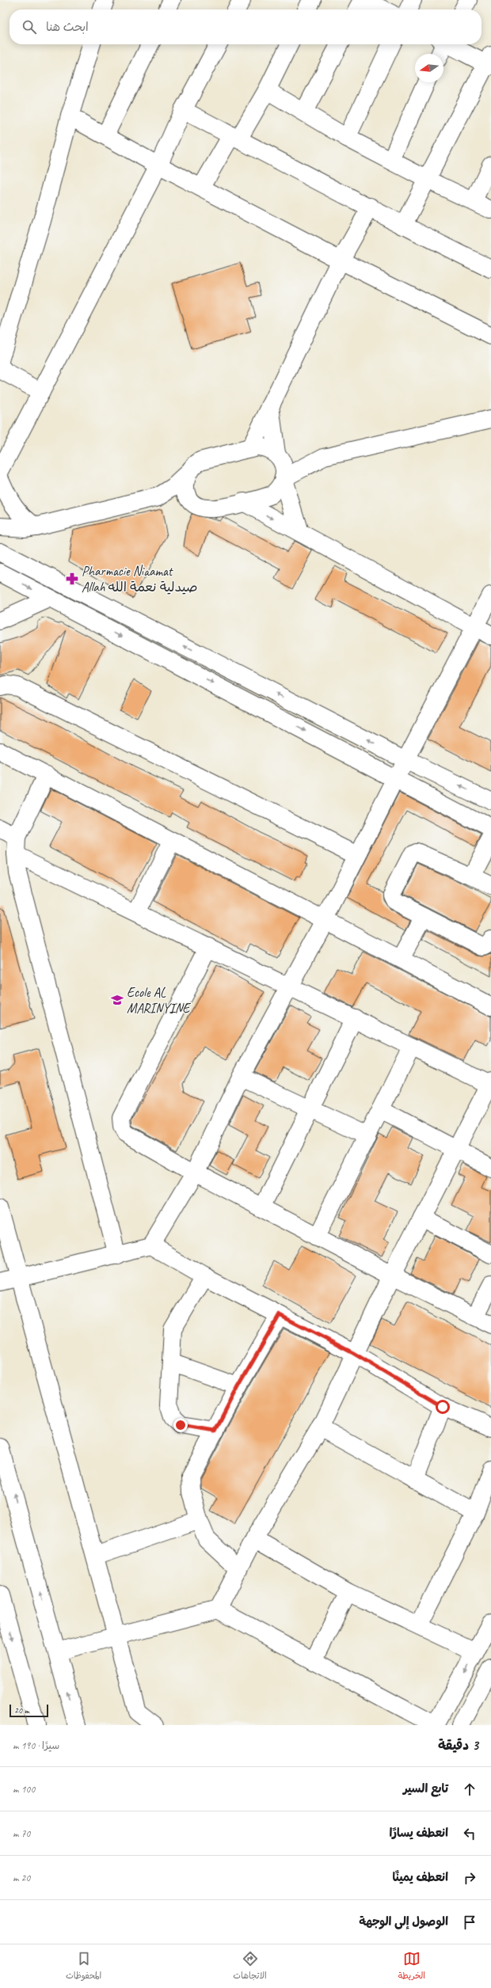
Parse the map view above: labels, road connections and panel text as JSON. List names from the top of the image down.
{
  "places": {
    "pharmacy": ["Pharmacie Niaamat Allah صيدلية نعمة الله"],
    "school or university": ["Ecole AL MARINYINE"]
  },
  "scale_bar": "20 m",
  "north": "left",
  "page": {
    "search": "ابحث هنا",
    "scale": "20 m",
    "heading": ["3 دقيقة", "سيرًا · 190 m"],
    "list": [
      ["تابع السير", "100 m"],
      ["انعطف يسارًا", "70 m"],
      ["انعطف يمينًا", "20 m"],
      "الوصول إلى الوجهة"
    ],
    "nav": ["الخريطة", "الاتجاهات", "المحفوظات"]
  }
}
